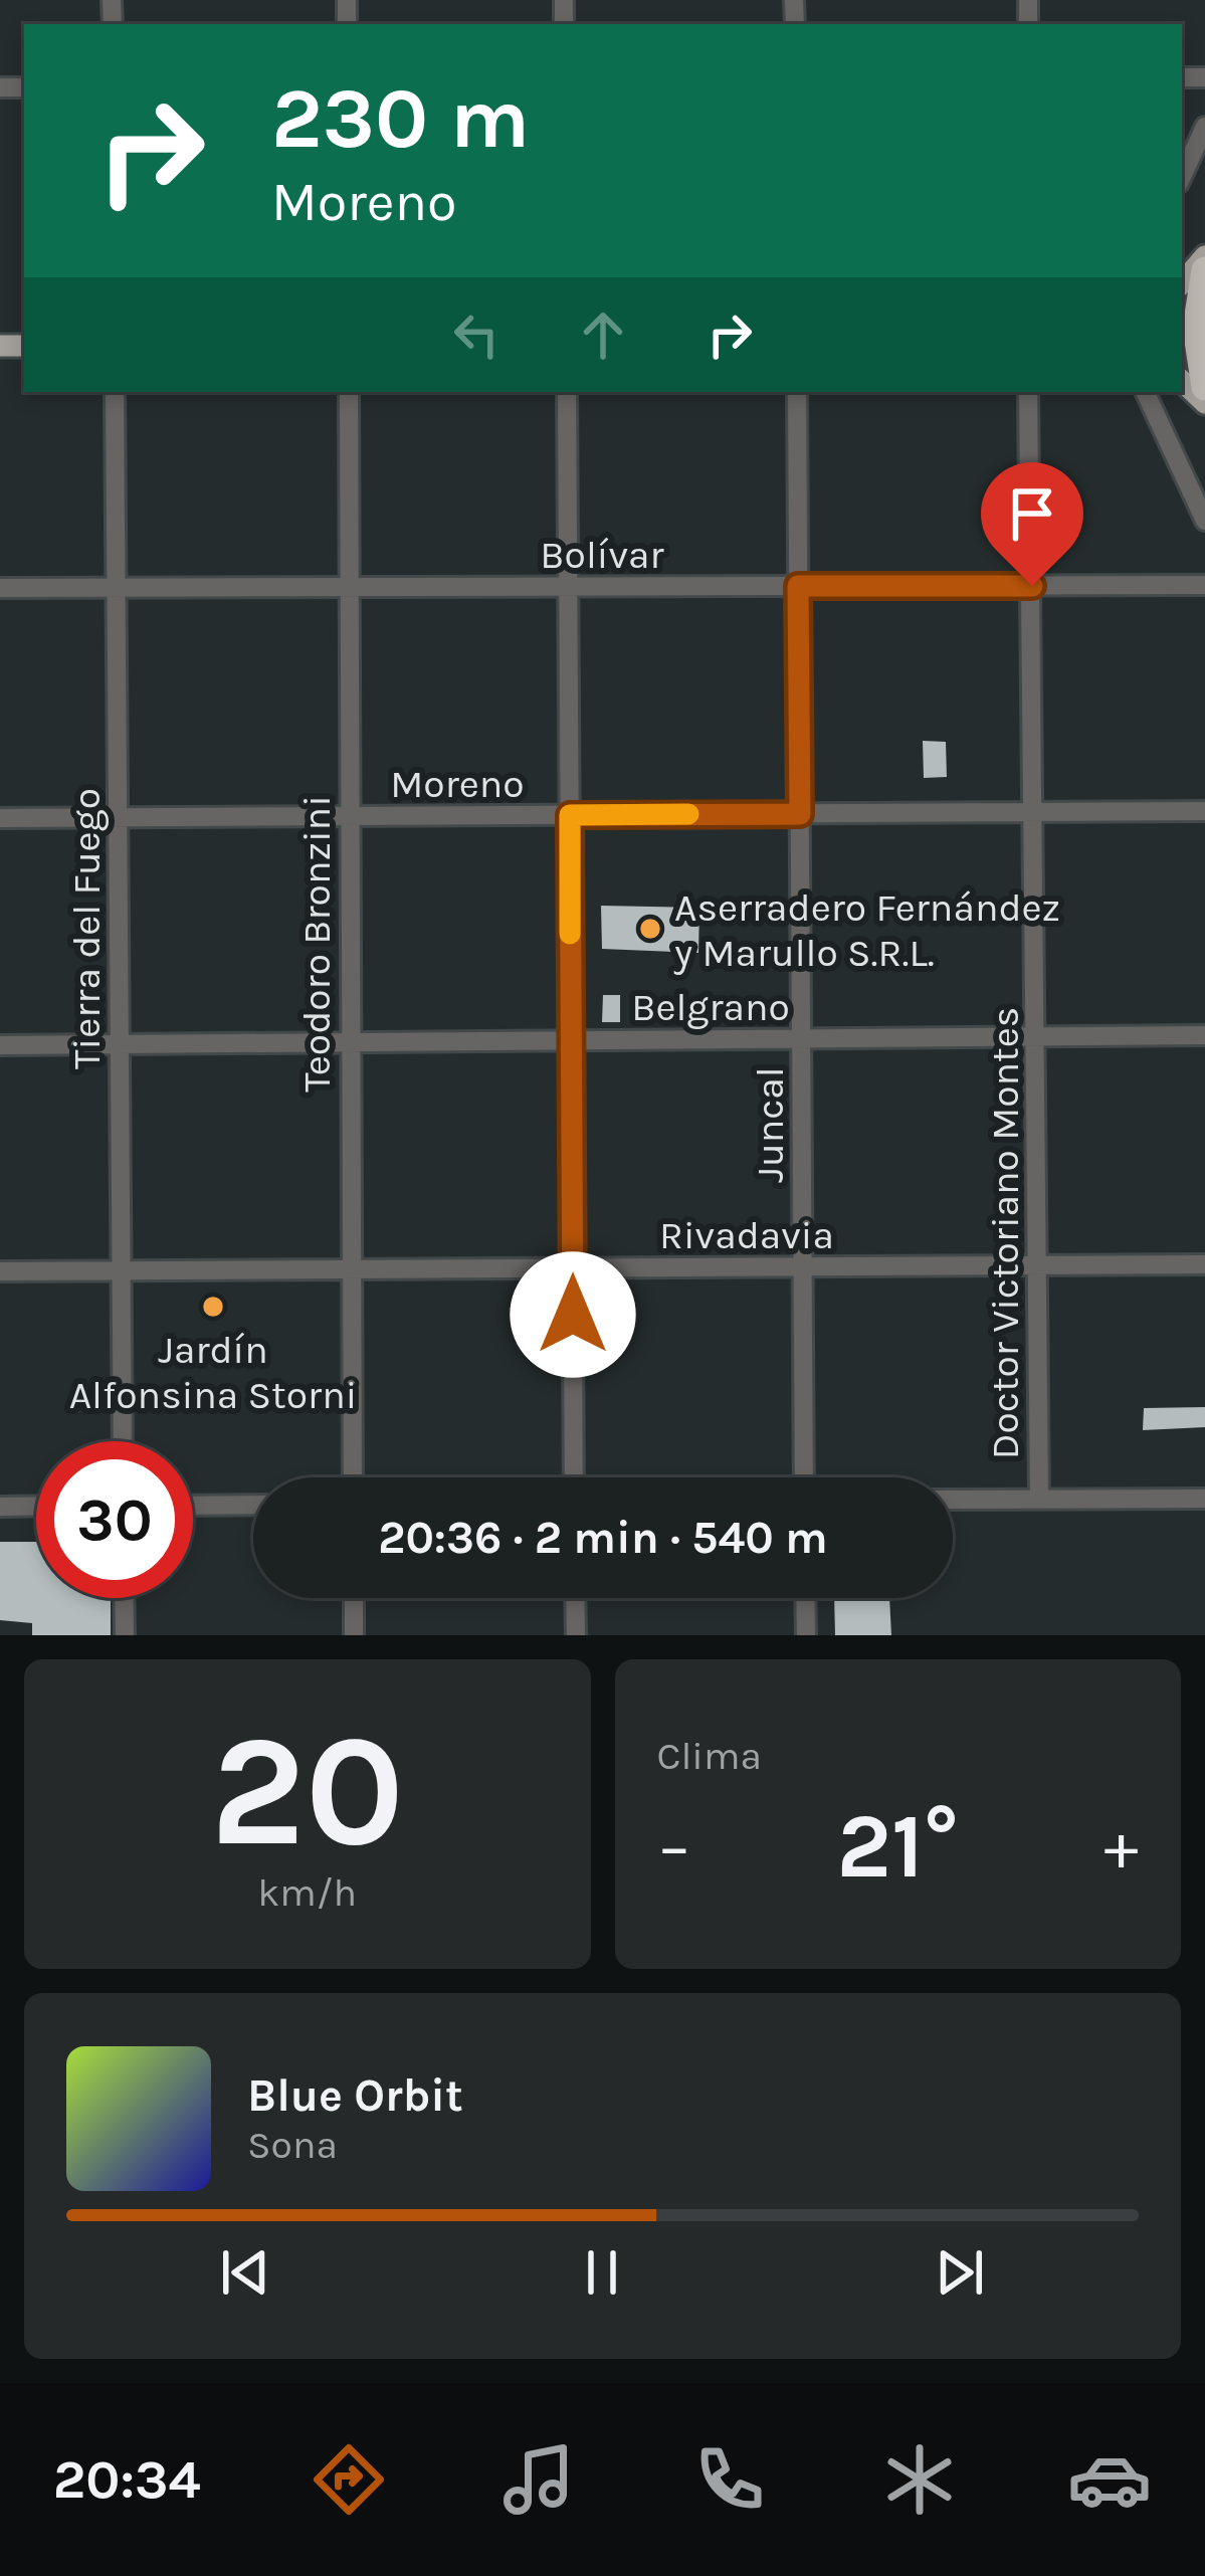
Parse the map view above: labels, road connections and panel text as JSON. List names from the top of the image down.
{
  "streets": {
    "street": [
      "Bolívar",
      "Moreno",
      "Tierra del Fuego",
      "Teodoro Bronzini",
      "Belgrano",
      "Juncal",
      "Doctor Victoriano Montes",
      "Rivadavia"
    ]
  },
  "crossings": [
    ["Bolívar", "Tierra del Fuego"],
    ["Bolívar", "Teodoro Bronzini"],
    ["Bolívar", "Juncal"],
    ["Bolívar", "Doctor Victoriano Montes"],
    ["Moreno", "Tierra del Fuego"],
    ["Moreno", "Teodoro Bronzini"],
    ["Moreno", "Juncal"],
    ["Moreno", "Doctor Victoriano Montes"],
    ["Tierra del Fuego", "Belgrano"],
    ["Tierra del Fuego", "Rivadavia"],
    ["Teodoro Bronzini", "Belgrano"],
    ["Teodoro Bronzini", "Rivadavia"],
    ["Belgrano", "Juncal"],
    ["Belgrano", "Doctor Victoriano Montes"],
    ["Juncal", "Rivadavia"],
    ["Doctor Victoriano Montes", "Rivadavia"]
  ],
  "places": ["Aserradero Fernández y Marullo S.R.L.", "Jardín Alfonsina Storni"],
  "page": {
    "turn": ["230 m", "Moreno"],
    "limit": "30",
    "trip": "20:36 · 2 min · 540 m",
    "tile": [
      ["20", "km/h"],
      "Clima"
    ],
    "heat": ["−", "21°", "+"],
    "song": ["Blue Orbit", "Sona"],
    "tabs": "20:34"
  }
}
